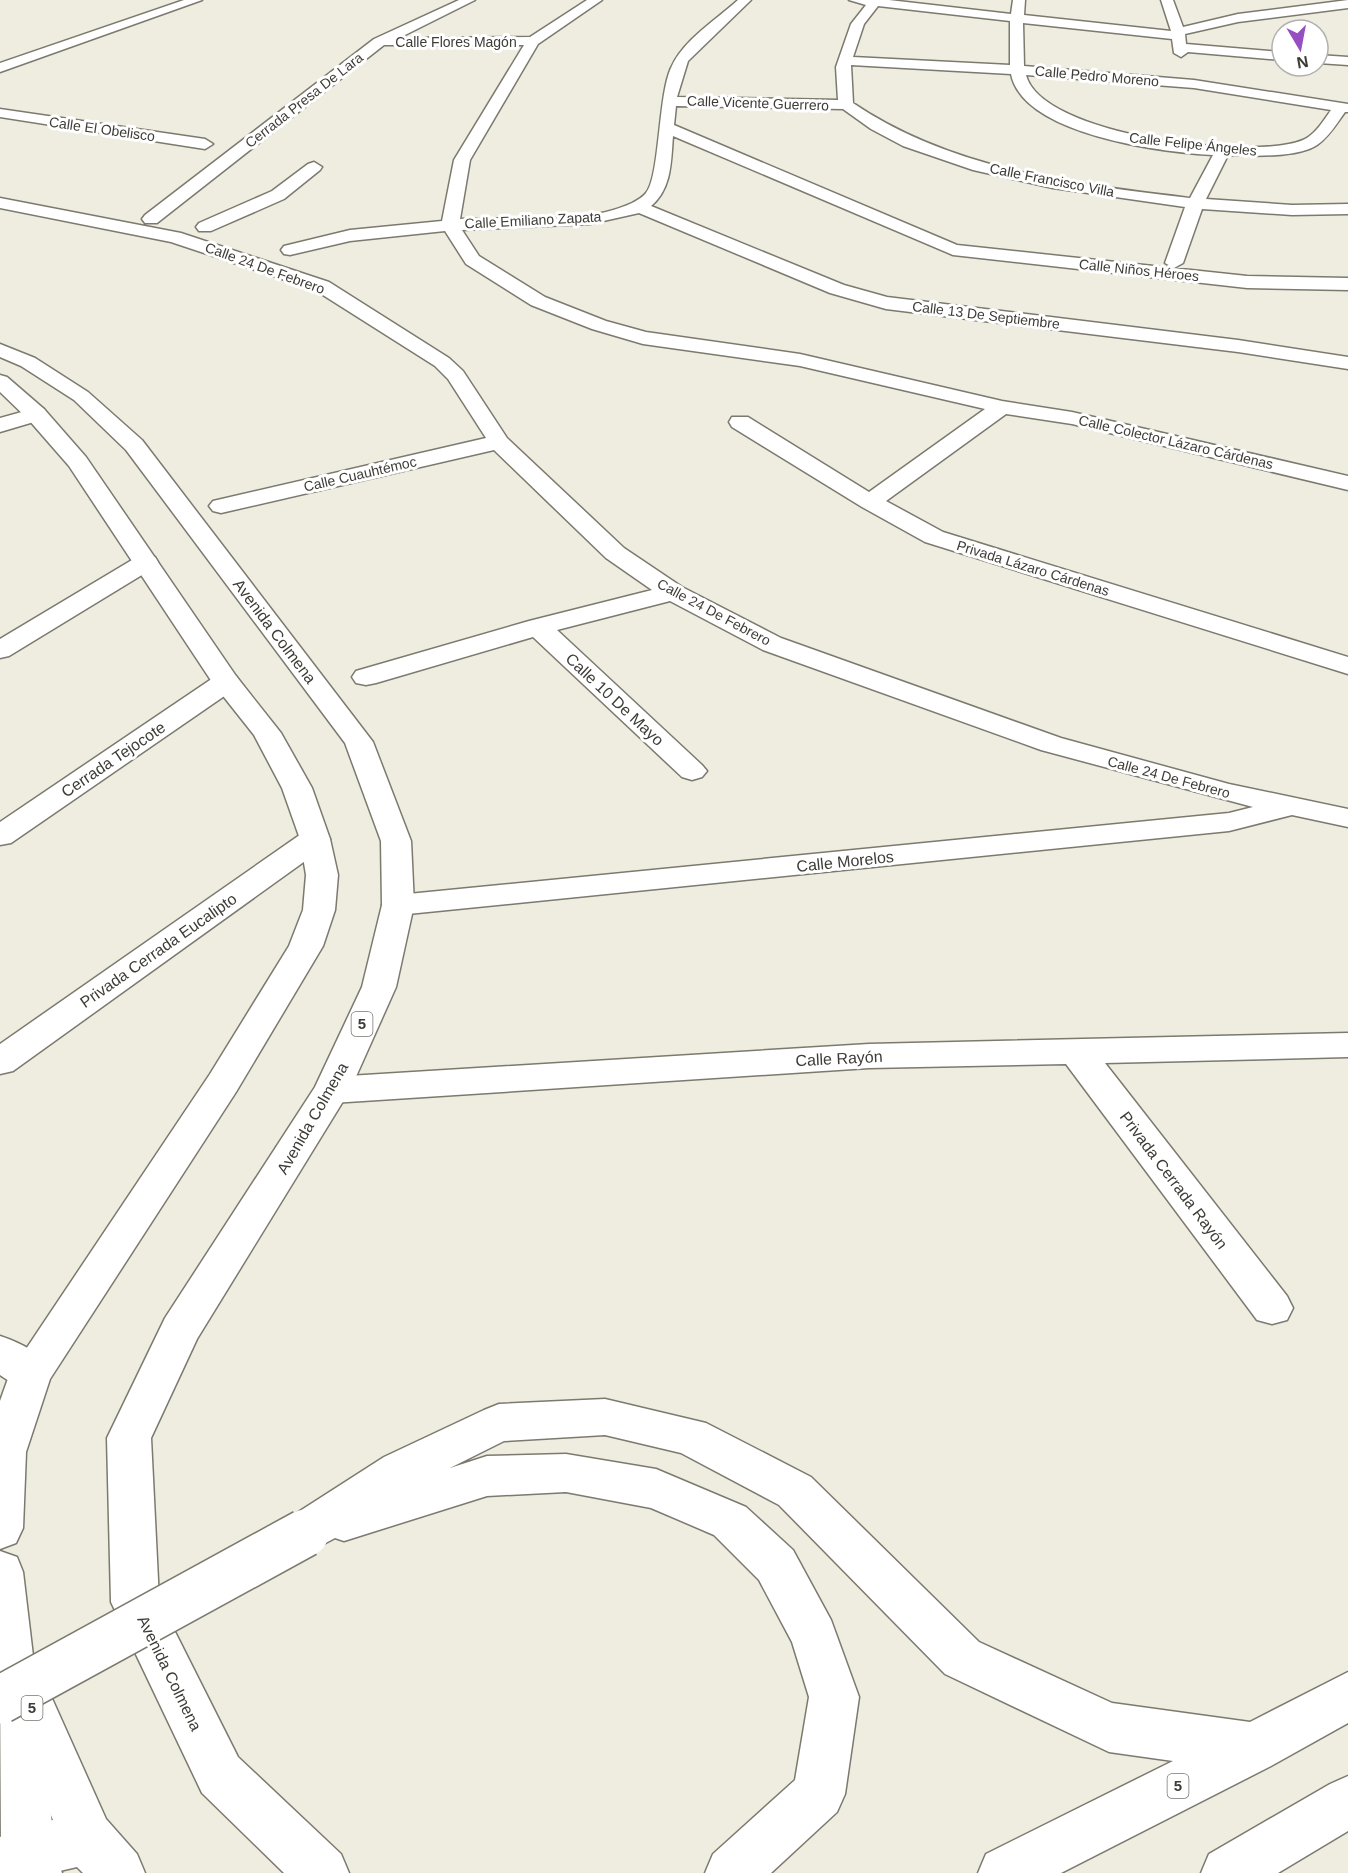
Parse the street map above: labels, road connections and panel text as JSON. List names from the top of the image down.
{
  "streets": {
    "street": [
      "Calle Flores Magón",
      "Calle Pedro Moreno",
      "Cerrada Presa De Lara",
      "Calle Vicente Guerrero",
      "Calle El Obelisco",
      "Calle Felipe Ángeles",
      "Calle Francisco Villa",
      "Calle Emiliano Zapata",
      "Calle 24 De Febrero",
      "Calle Niños Héroes",
      "Calle 13 De Septiembre",
      "Calle Colector Lázaro Cárdenas",
      "Calle Cuauhtémoc",
      "Privada Lázaro Cárdenas",
      "Avenida Colmena",
      "Calle 10 De Mayo",
      "Cerrada Tejocote",
      "Calle Morelos",
      "Privada Cerrada Eucalipto",
      "5",
      "Calle Rayón",
      "Privada Cerrada Rayón"
    ]
  },
  "crossings": [
    ["Calle Flores Magón", "Cerrada Presa De Lara"],
    ["Calle Pedro Moreno", "Calle Felipe Ángeles"],
    ["Calle Vicente Guerrero", "Calle Francisco Villa"],
    ["Calle Emiliano Zapata", "Calle 24 De Febrero"],
    ["Calle Emiliano Zapata", "Calle 13 De Septiembre"],
    ["Calle 24 De Febrero", "Calle Cuauhtémoc"],
    ["Calle 24 De Febrero", "Calle Morelos"],
    ["Avenida Colmena", "Calle Morelos"],
    ["Avenida Colmena", "Calle Rayón"],
    ["Calle Rayón", "Privada Cerrada Rayón"]
  ],
  "north": "bottom"
}
